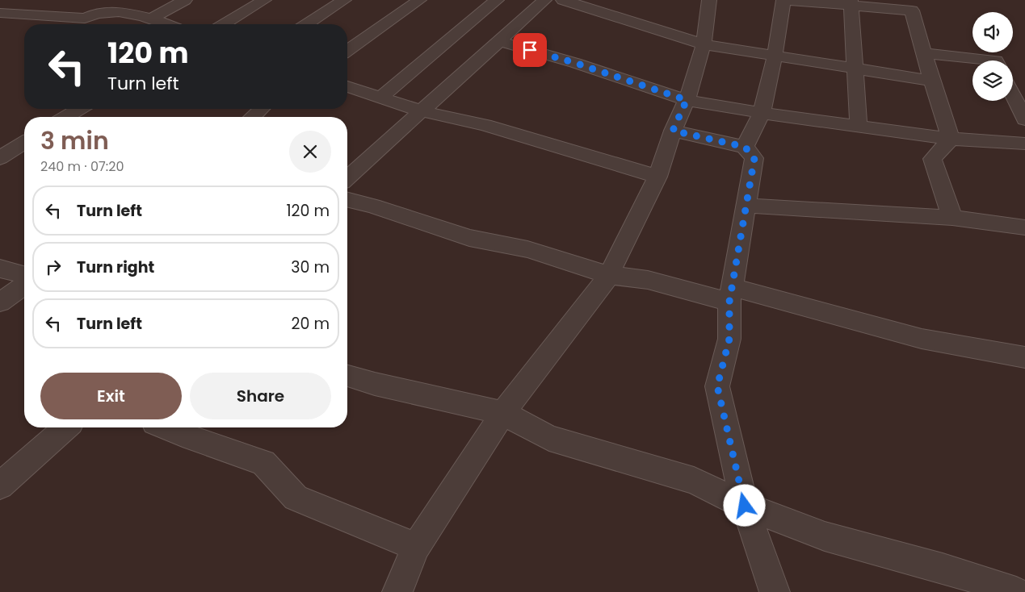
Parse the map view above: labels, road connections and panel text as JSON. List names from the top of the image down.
{
  "page": {
    "turn": ["120 m", "Turn left"],
    "heading": ["3 min", "240 m · 07:20"],
    "list": [
      {
        "name": "Turn left",
        "value": "120 m"
      },
      {
        "name": "Turn right",
        "value": "30 m"
      },
      {
        "name": "Turn left",
        "value": "20 m"
      }
    ],
    "buttons": ["Exit", "Share"]
  }
}
